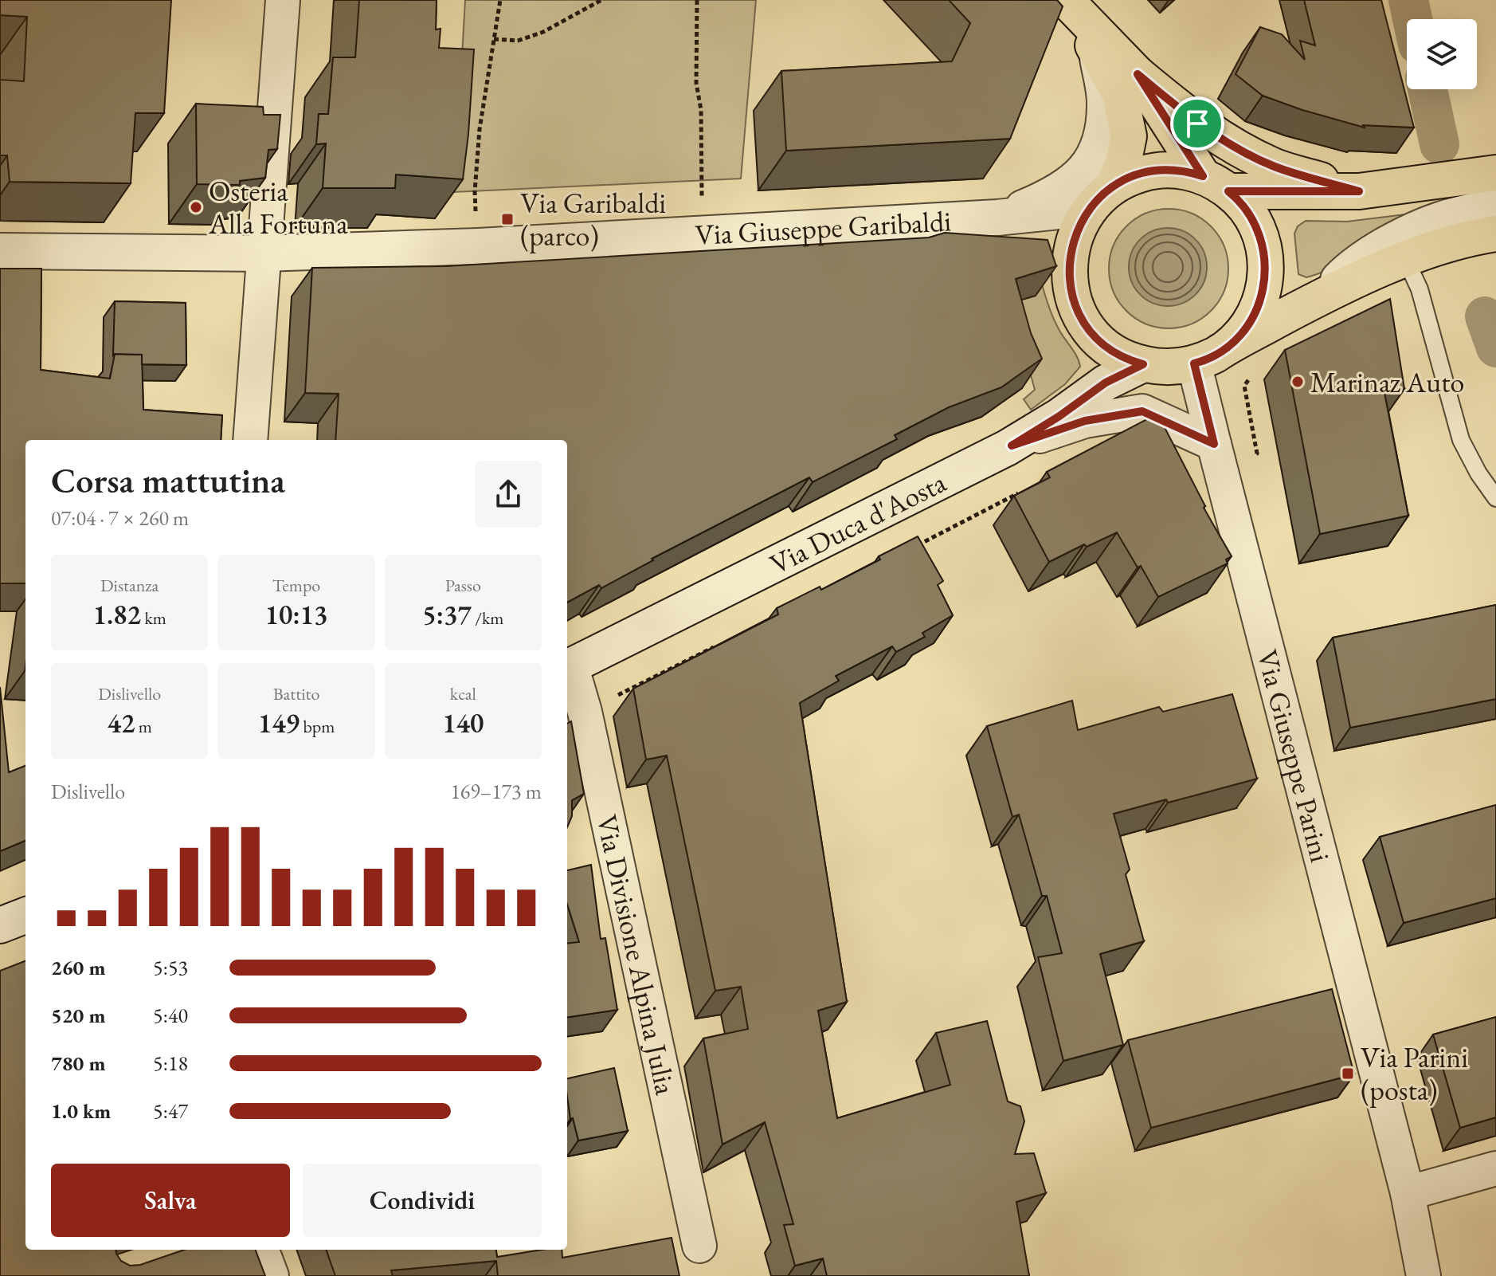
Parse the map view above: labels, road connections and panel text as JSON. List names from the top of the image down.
{
  "streets": {
    "street": [
      "Via Giuseppe Garibaldi",
      "Via Duca d'Aosta",
      "Via Giuseppe Parini",
      "Via Divisione Alpina Julia"
    ]
  },
  "crossings": [
    ["Via Giuseppe Garibaldi", "Via Duca d'Aosta"],
    ["Via Giuseppe Garibaldi", "Via Giuseppe Parini"],
    ["Via Duca d'Aosta", "Via Giuseppe Parini"],
    ["Via Duca d'Aosta", "Via Divisione Alpina Julia"]
  ],
  "places": {
    "other": ["Osteria Alla Fortuna", "Marinaz Auto"],
    "transit": ["Via Garibaldi (parco)", "Via Parini (posta)"]
  },
  "page": {
    "heading": ["Corsa mattutina", "07:04 · 7 × 260 m"],
    "stats": [
      ["Distanza", "1.82 km"],
      ["Tempo", "10:13"],
      ["Passo", "5:37 /km"],
      ["Dislivello", "42 m"],
      ["Battito", "149 bpm"],
      ["kcal", "140"]
    ],
    "chart": ["Dislivello", "169–173 m"],
    "list": [
      {
        "name": "260 m",
        "note": "5:53"
      },
      {
        "name": "520 m",
        "note": "5:40"
      },
      {
        "name": "780 m",
        "note": "5:18"
      },
      {
        "name": "1.0 km",
        "note": "5:47"
      }
    ],
    "buttons": ["Salva", "Condividi"]
  }
}
